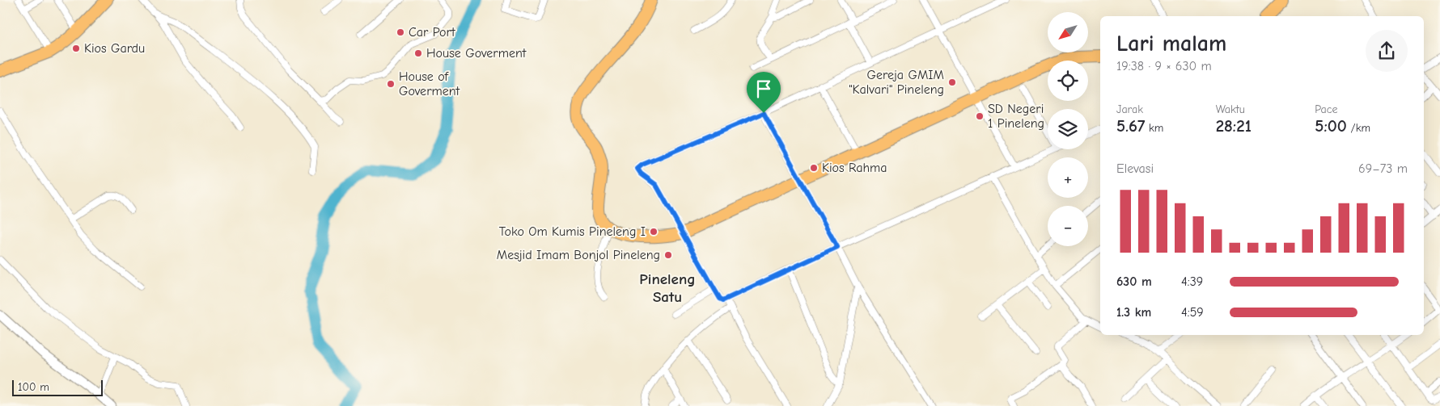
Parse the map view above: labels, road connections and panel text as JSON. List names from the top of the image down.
{
  "districts": ["Pineleng Satu"],
  "places": [
    "Car Port",
    "Kios Gardu",
    "House Goverment",
    "Gereja GMIM \"Kalvari\" Pineleng",
    "House of Goverment",
    "SD Negeri 1 Pineleng",
    "Kios Rahma",
    "Toko Om Kumis Pineleng I",
    "Mesjid Imam Bonjol Pineleng"
  ],
  "scale_bar": "100 m",
  "north": "bottom left",
  "page": {
    "map_buttons": ["+", "−"],
    "heading": ["Lari malam", "19:38 · 9 × 630 m"],
    "stats": [
      ["Jarak", "5.67 km"],
      ["Waktu", "28:21"],
      ["Pace", "5:00 /km"]
    ],
    "chart": ["Elevasi", "69–73 m"],
    "list": [
      {
        "name": "630 m",
        "note": "4:39"
      },
      {
        "name": "1.3 km",
        "note": "4:59"
      }
    ],
    "scale": "100 m"
  }
}
